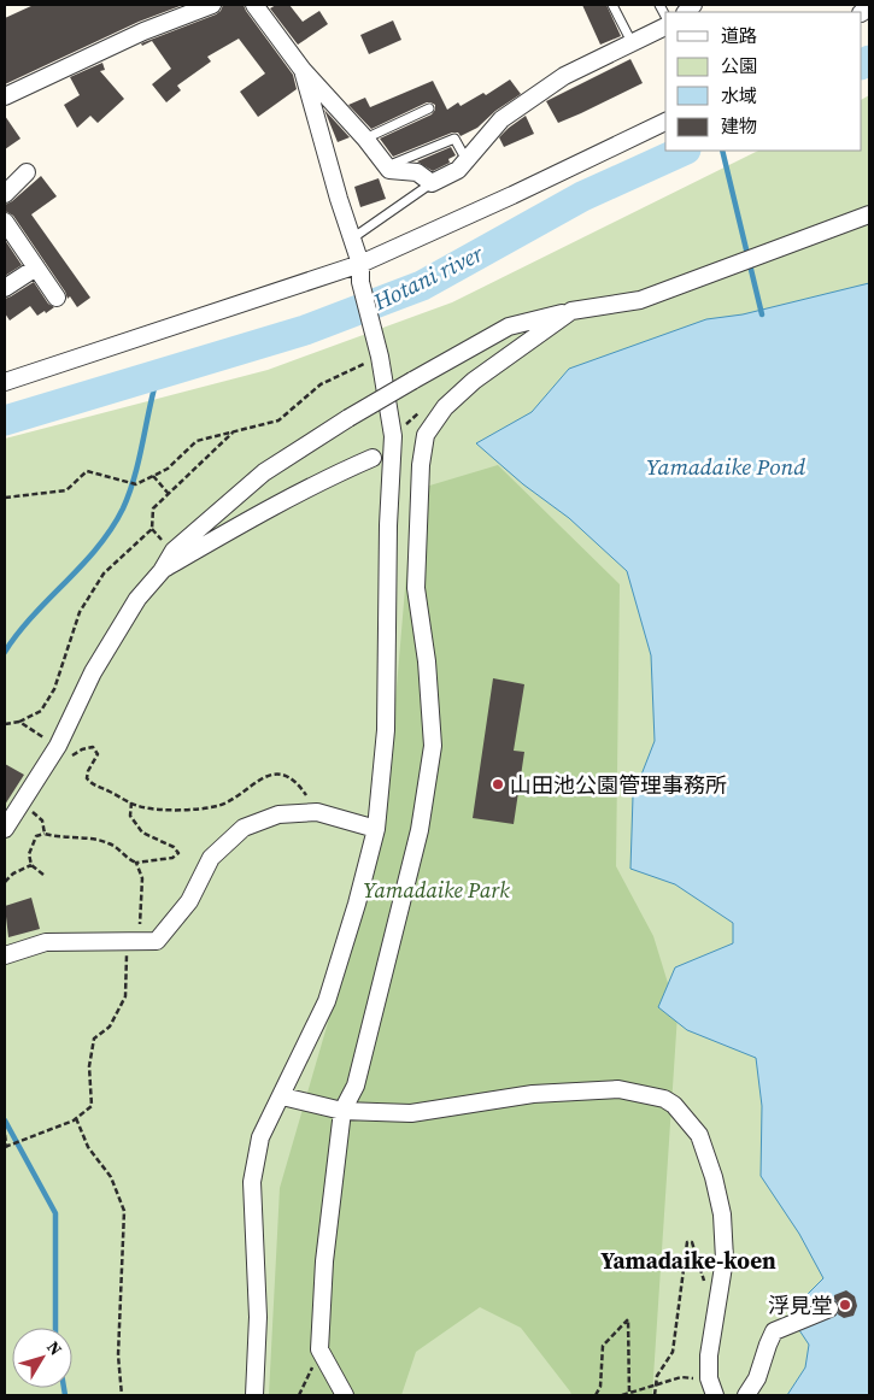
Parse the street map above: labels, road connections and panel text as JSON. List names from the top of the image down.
{
  "districts": ["Yamadaike-koen"],
  "water": ["Hotani river", "Yamadaike Pond"],
  "parks": ["Yamadaike Park"],
  "places": ["山田池公園管理事務所", "浮見堂"],
  "legend": [
    "道路",
    "公園",
    "水域",
    "建物"
  ],
  "north": "top right"
}
